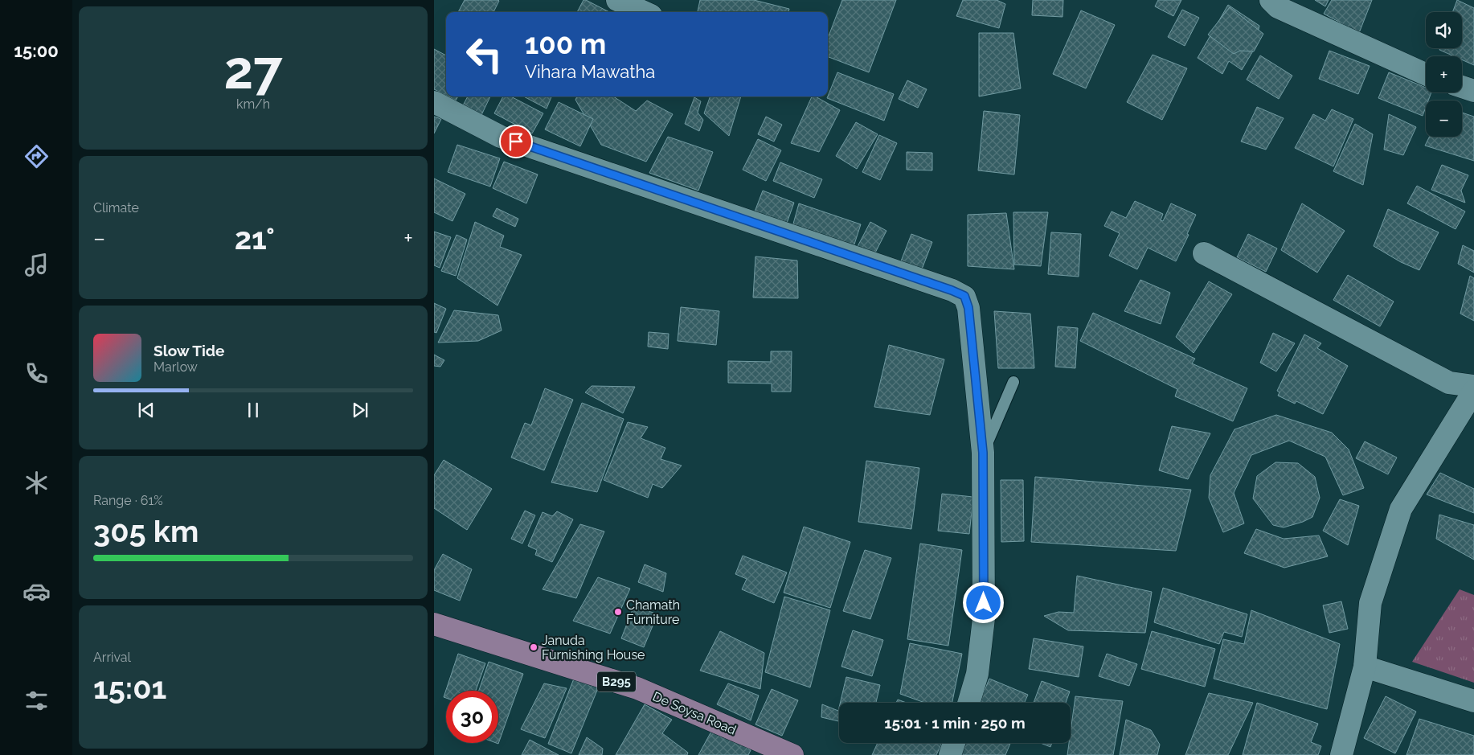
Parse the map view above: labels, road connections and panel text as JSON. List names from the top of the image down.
{
  "streets": {
    "main road": ["B295", "De Soysa Road"]
  },
  "places": ["Chamath Furniture", "Januda Furnishing House"],
  "page": {
    "tabs": "15:00",
    "tile": [
      ["27", "km/h"],
      "Climate",
      ["Range · 61%", "305 km"],
      ["Arrival", "15:01"]
    ],
    "map_buttons": ["+", "−"],
    "turn": ["100 m", "Vihara Mawatha"],
    "heat": ["−", "21°", "+"],
    "song": ["Slow Tide", "Marlow"],
    "limit": "30",
    "trip": "15:01 · 1 min · 250 m"
  }
}
